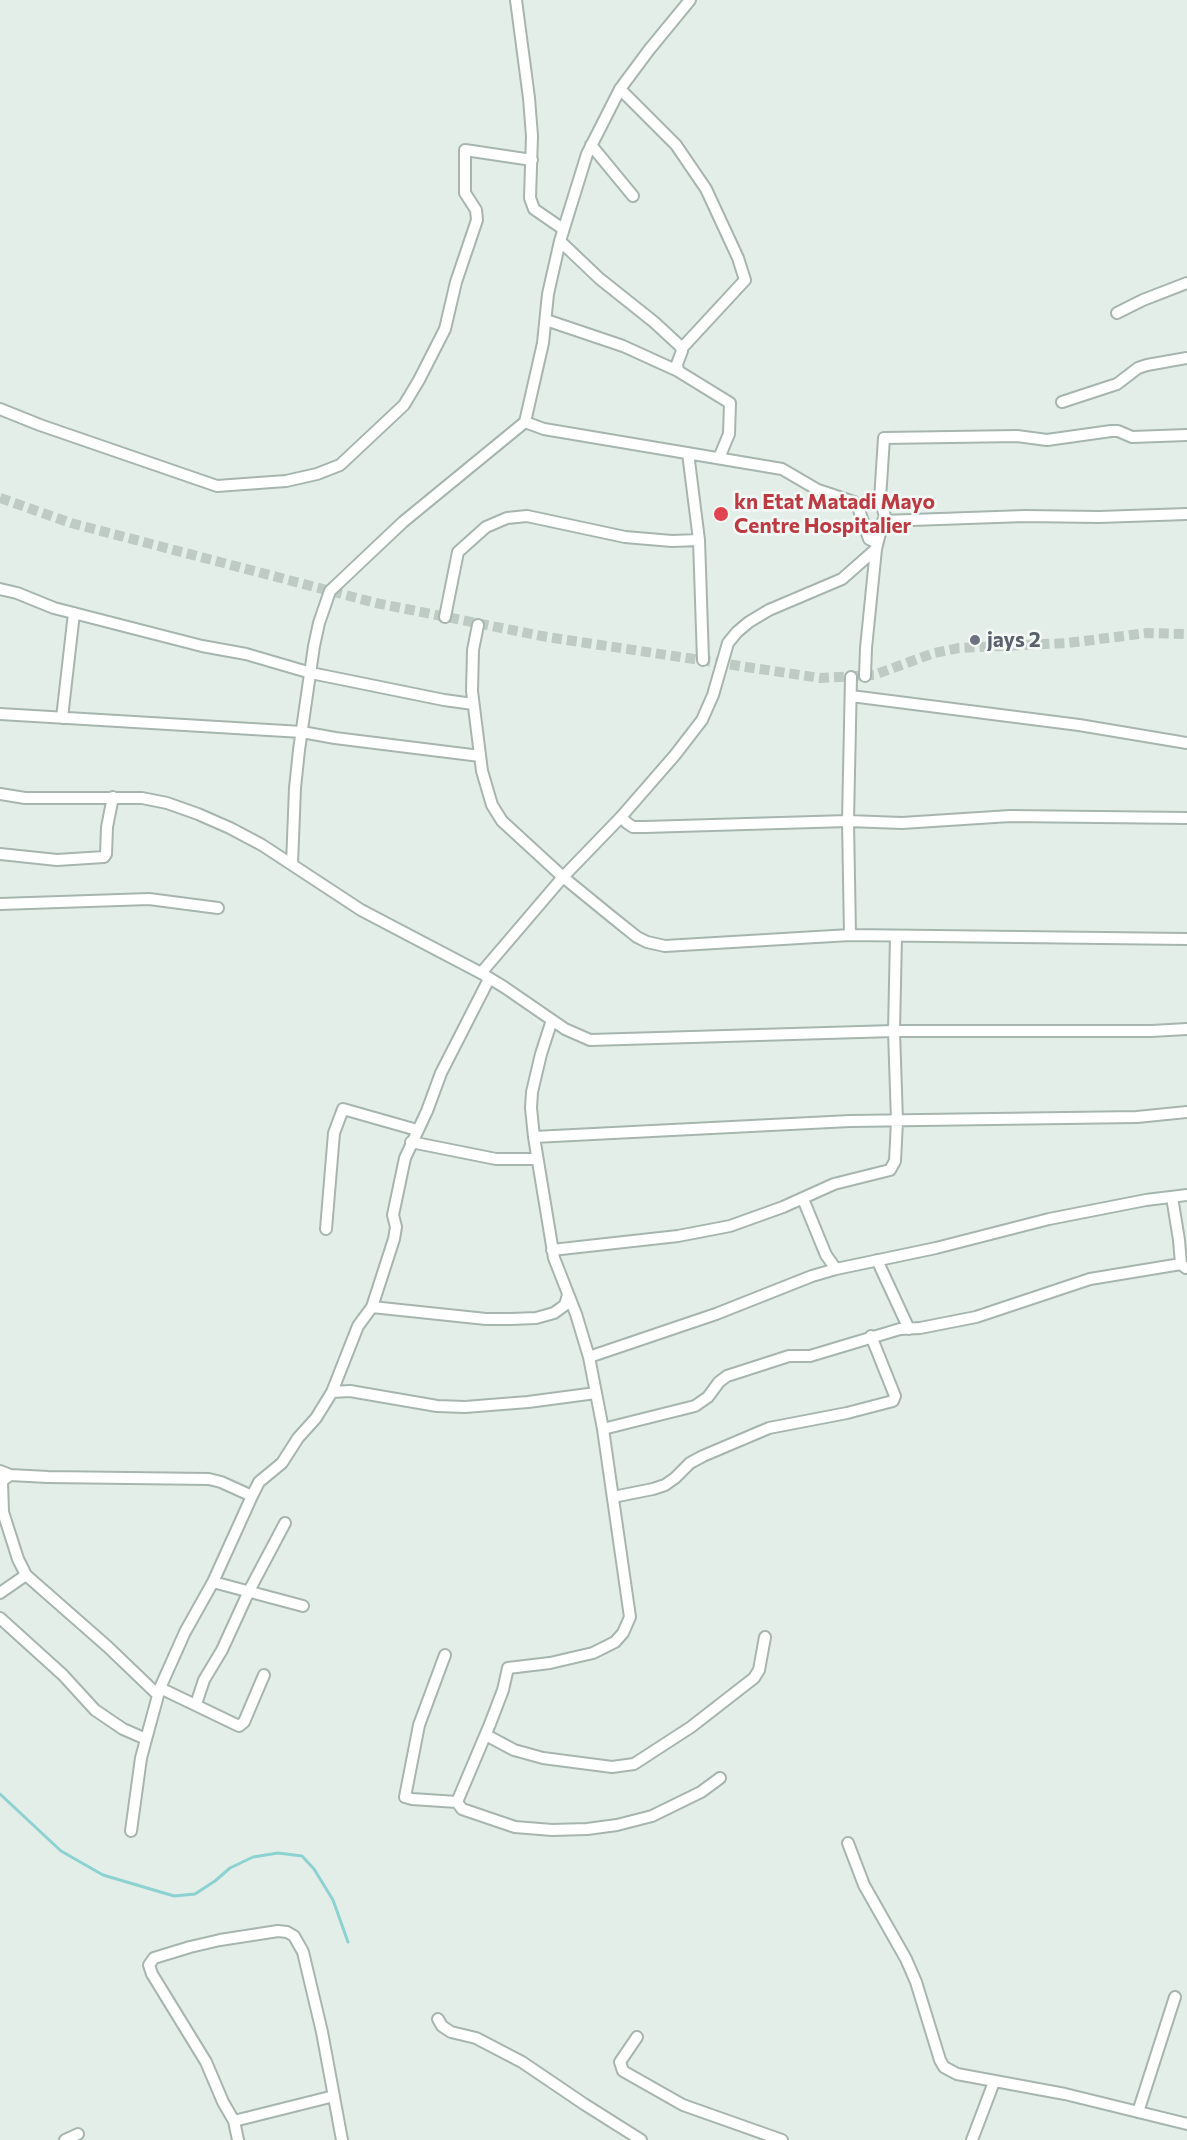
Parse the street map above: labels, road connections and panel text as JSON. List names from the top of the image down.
{
  "places": ["kn Etat Matadi Mayo Centre Hospitalier", "jays 2"]
}
